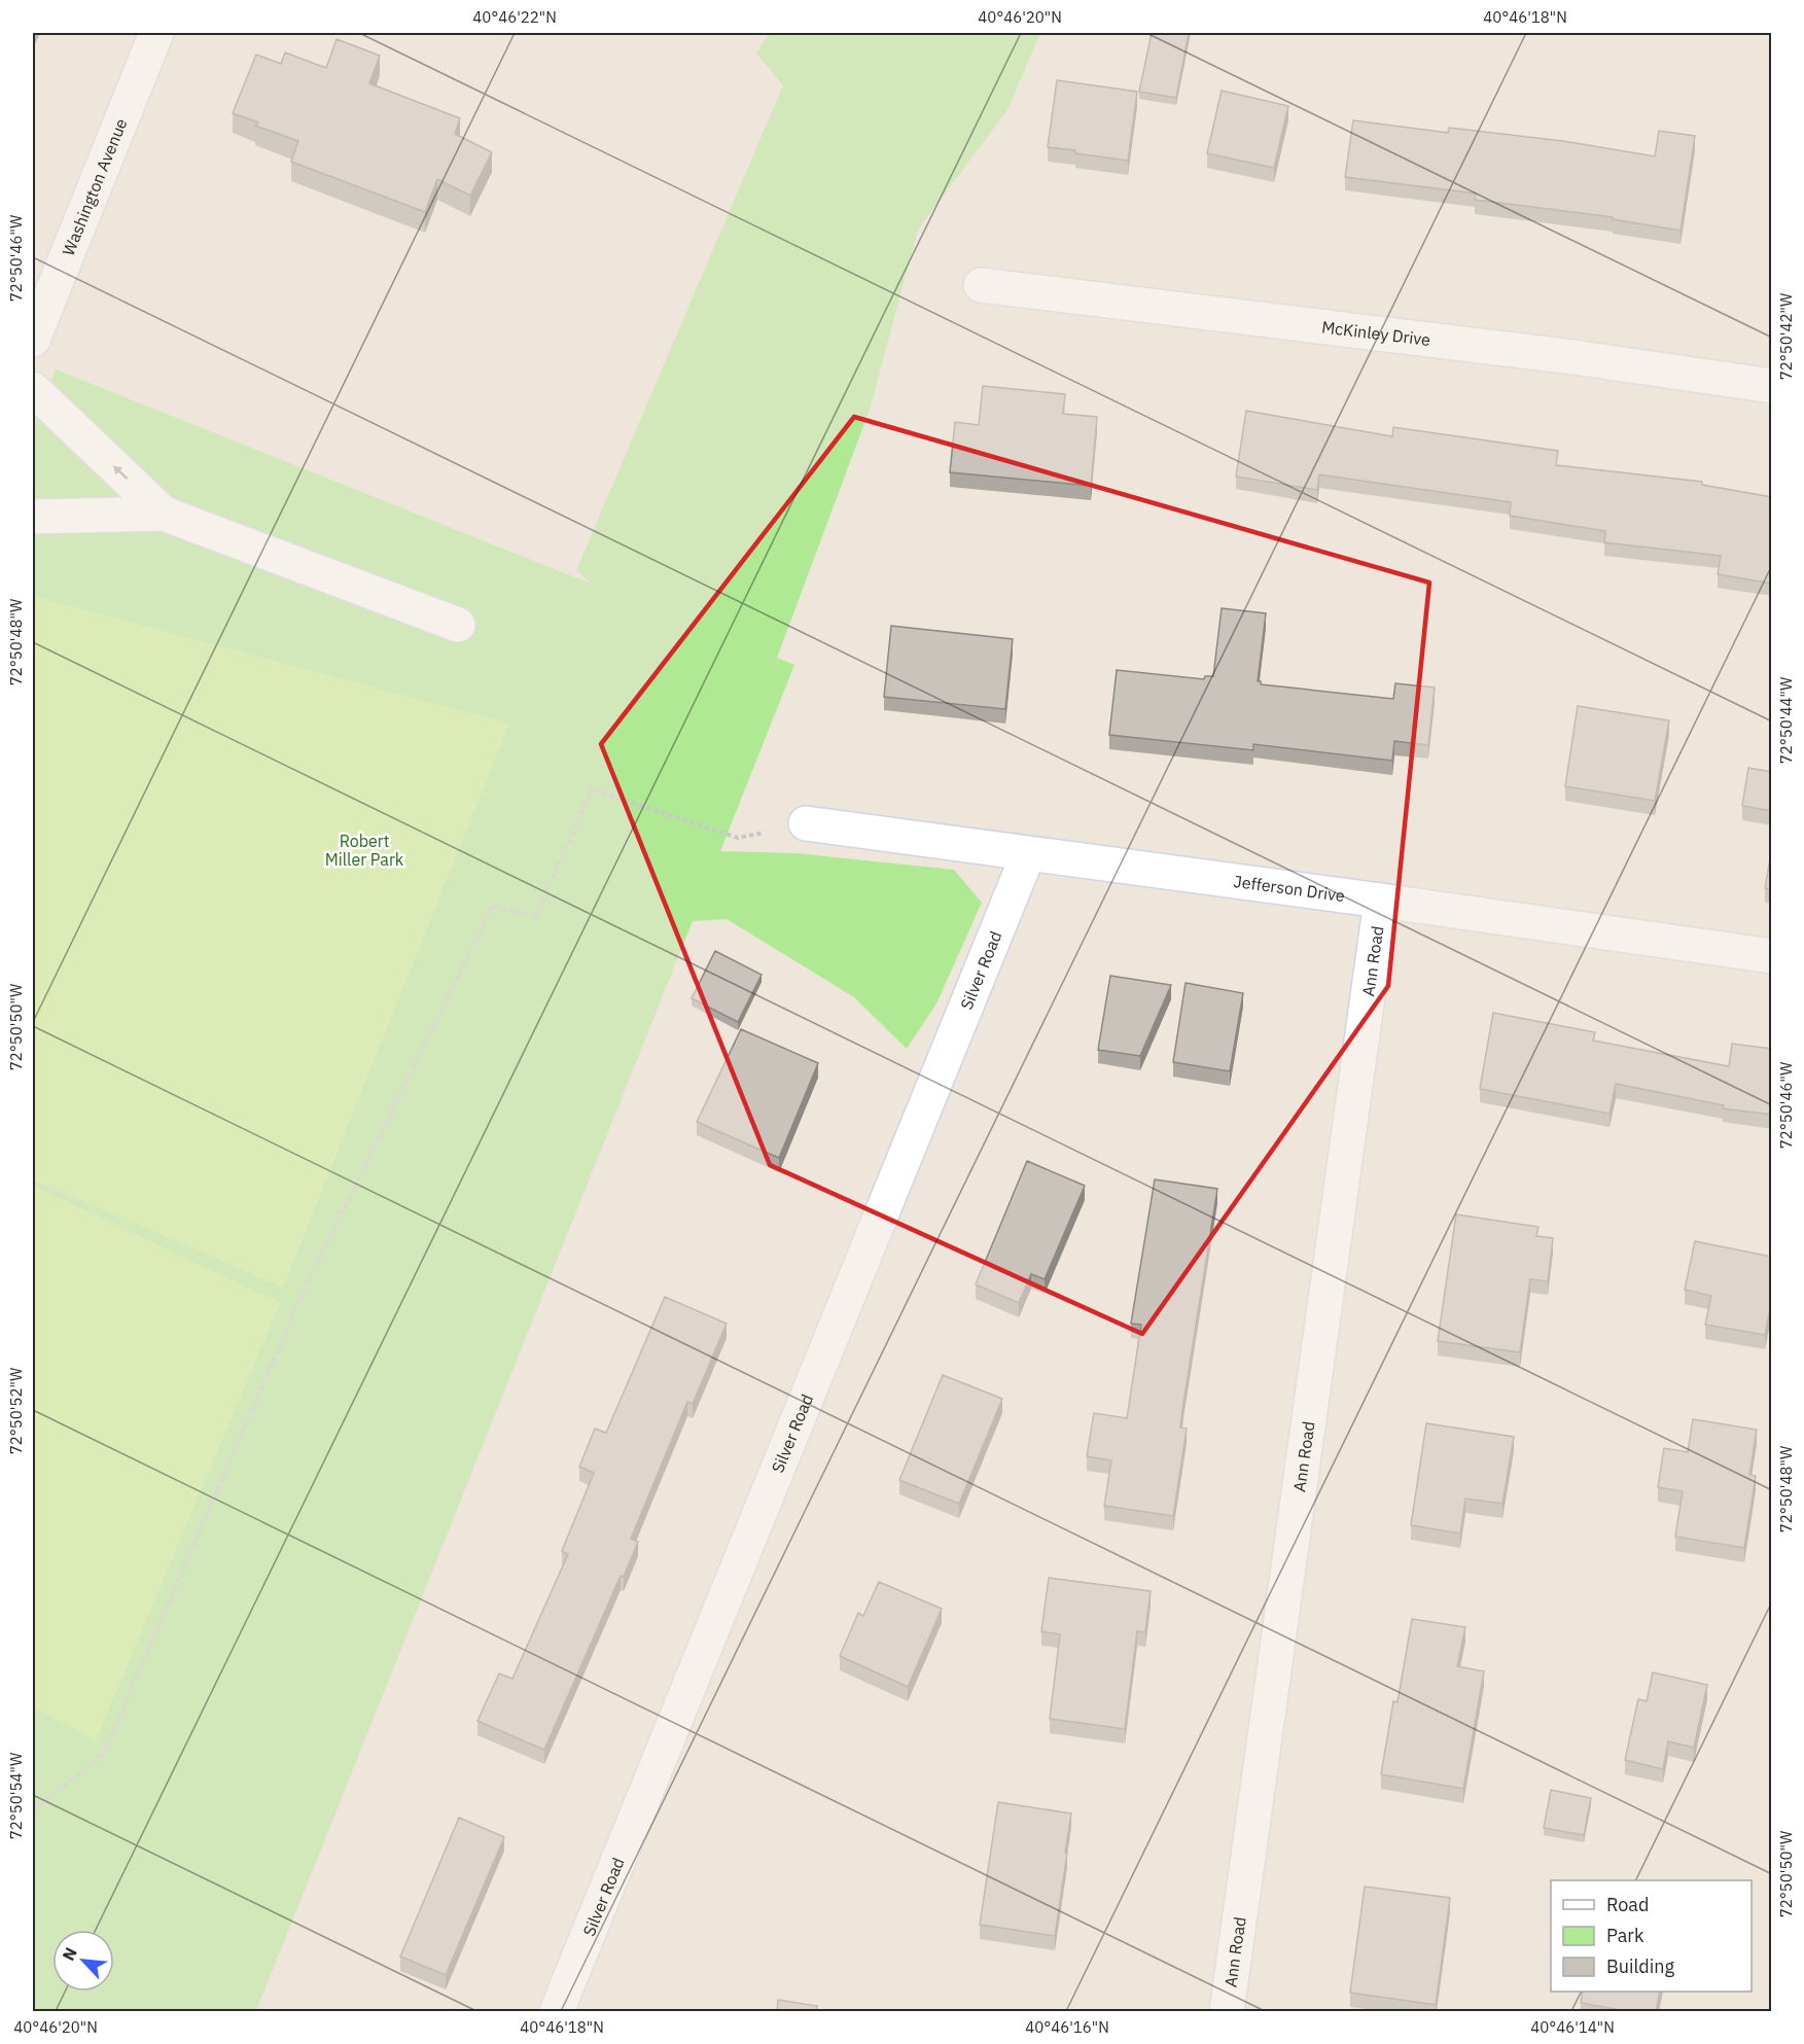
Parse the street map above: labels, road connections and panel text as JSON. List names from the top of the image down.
{
  "streets": {
    "street": [
      "Washington Avenue",
      "McKinley Drive",
      "Jefferson Drive",
      "Ann Road",
      "Silver Road"
    ]
  },
  "crossings": [
    ["Jefferson Drive", "Ann Road"],
    ["Jefferson Drive", "Silver Road"]
  ],
  "parks": ["Robert Miller Park"],
  "legend": ["Road", "Park", "Building"],
  "north": "top left",
  "coordinates": [
    "40°46'22\"N",
    "40°46'20\"N",
    "40°46'18\"N",
    "72°50'46\"W",
    "72°50'42\"W",
    "72°50'48\"W",
    "72°50'44\"W",
    "72°50'50\"W",
    "72°50'52\"W",
    "72°50'54\"W",
    "40°46'16\"N",
    "40°46'14\"N"
  ]
}
